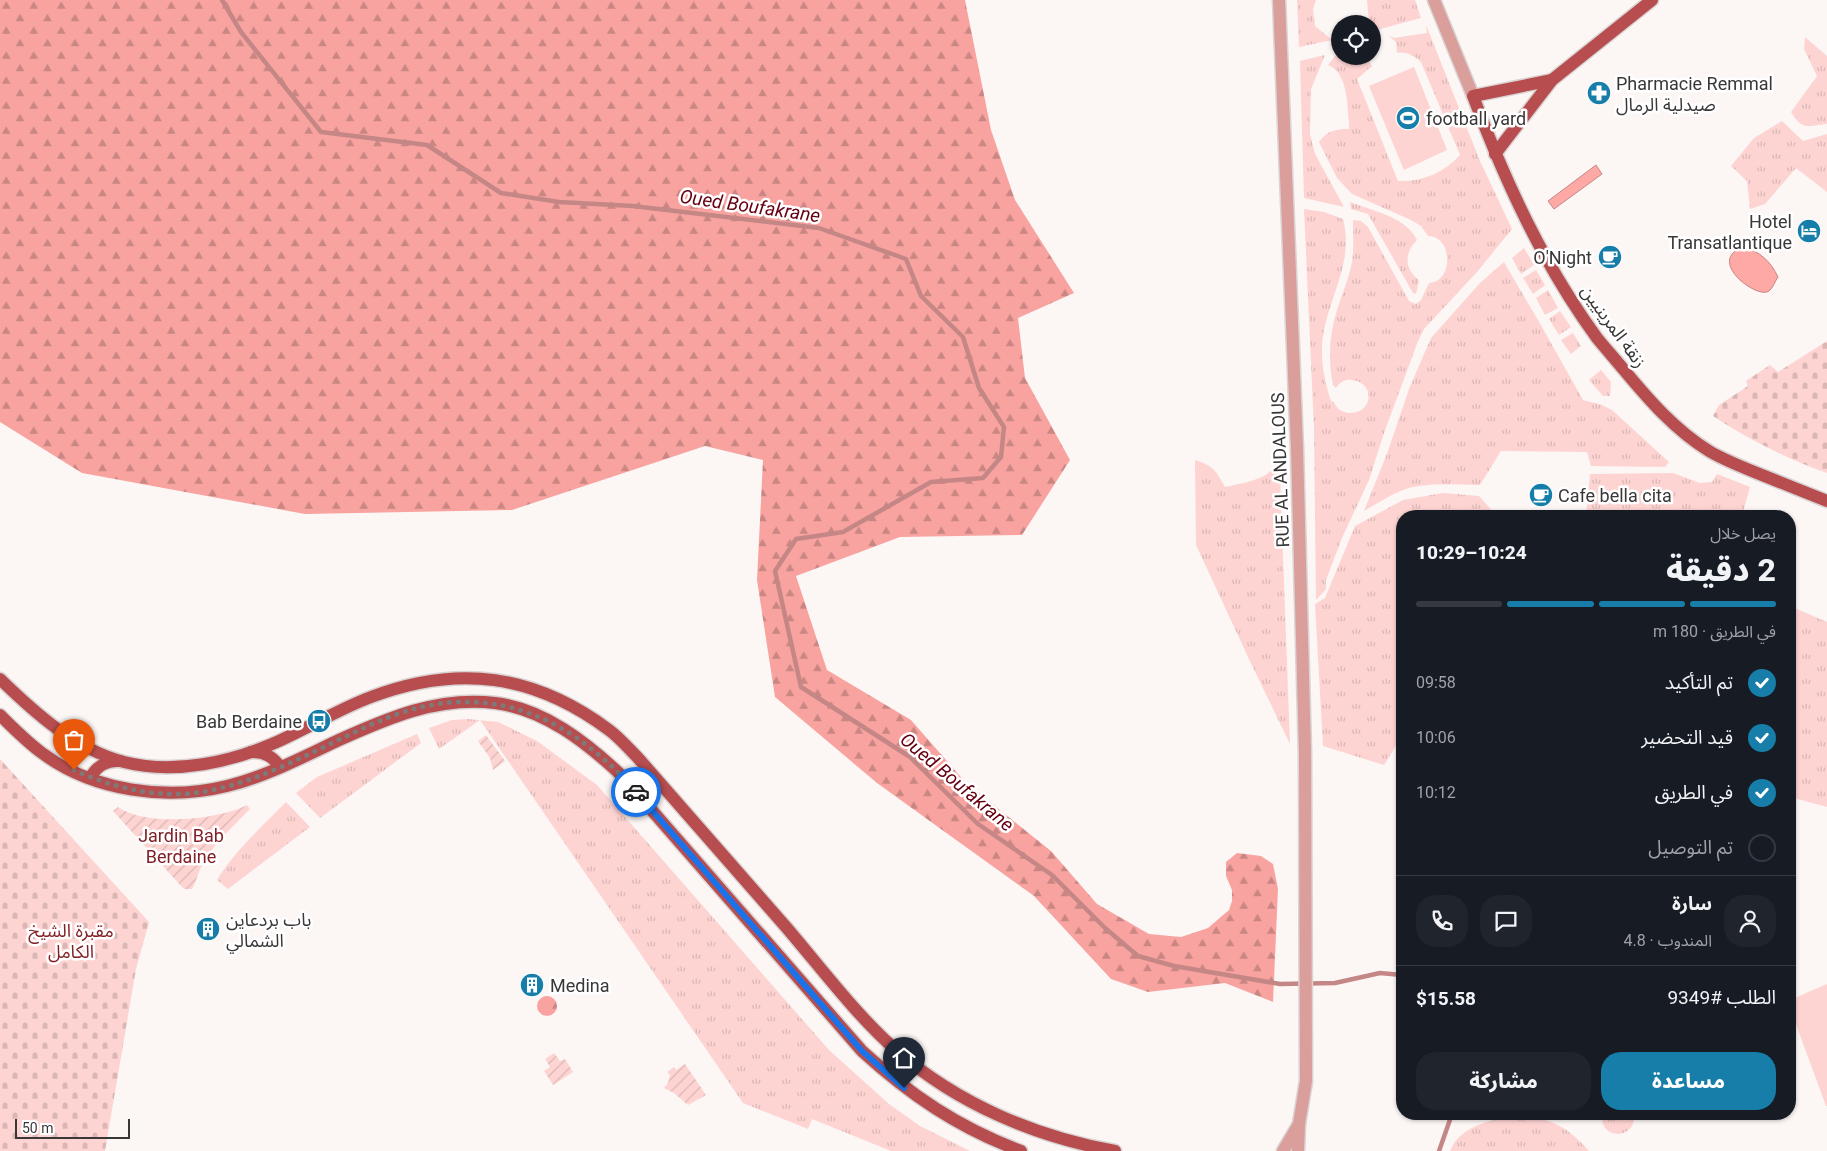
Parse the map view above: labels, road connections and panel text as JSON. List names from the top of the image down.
{
  "streets": {
    "main road": ["زنقة المرينيين"],
    "street": ["RUE AL ANDALOUS"]
  },
  "water": ["Oued Boufakrane"],
  "parks": ["Jardin Bab Berdaine", "مقبرة الشيخ الكامل"],
  "places": {
    "pharmacy": ["Pharmacie Remmal صيدلية الرمال"],
    "sports": ["football yard"],
    "hotel": ["Hotel Transatlantique"],
    "cafe": ["O'Night", "Cafe bella cita"],
    "bus stop": ["Bab Berdaine"],
    "building": ["باب بردعاين الشمالي", "Medina"]
  },
  "scale_bar": "50 m",
  "page": {
    "heading": ["2 دقيقة", "يصل خلال", "10:24–10:29"],
    "panel": [
      "سارة",
      "المندوب · 4.8",
      "الطلب #9349",
      "$15.58"
    ],
    "bar": "في الطريق · 180 m",
    "list": [
      ["تم التأكيد", "09:58"],
      ["قيد التحضير", "10:06"],
      ["في الطريق", "10:12"],
      "تم التوصيل"
    ],
    "buttons": ["مساعدة", "مشاركة"],
    "scale": "50 m"
  }
}
